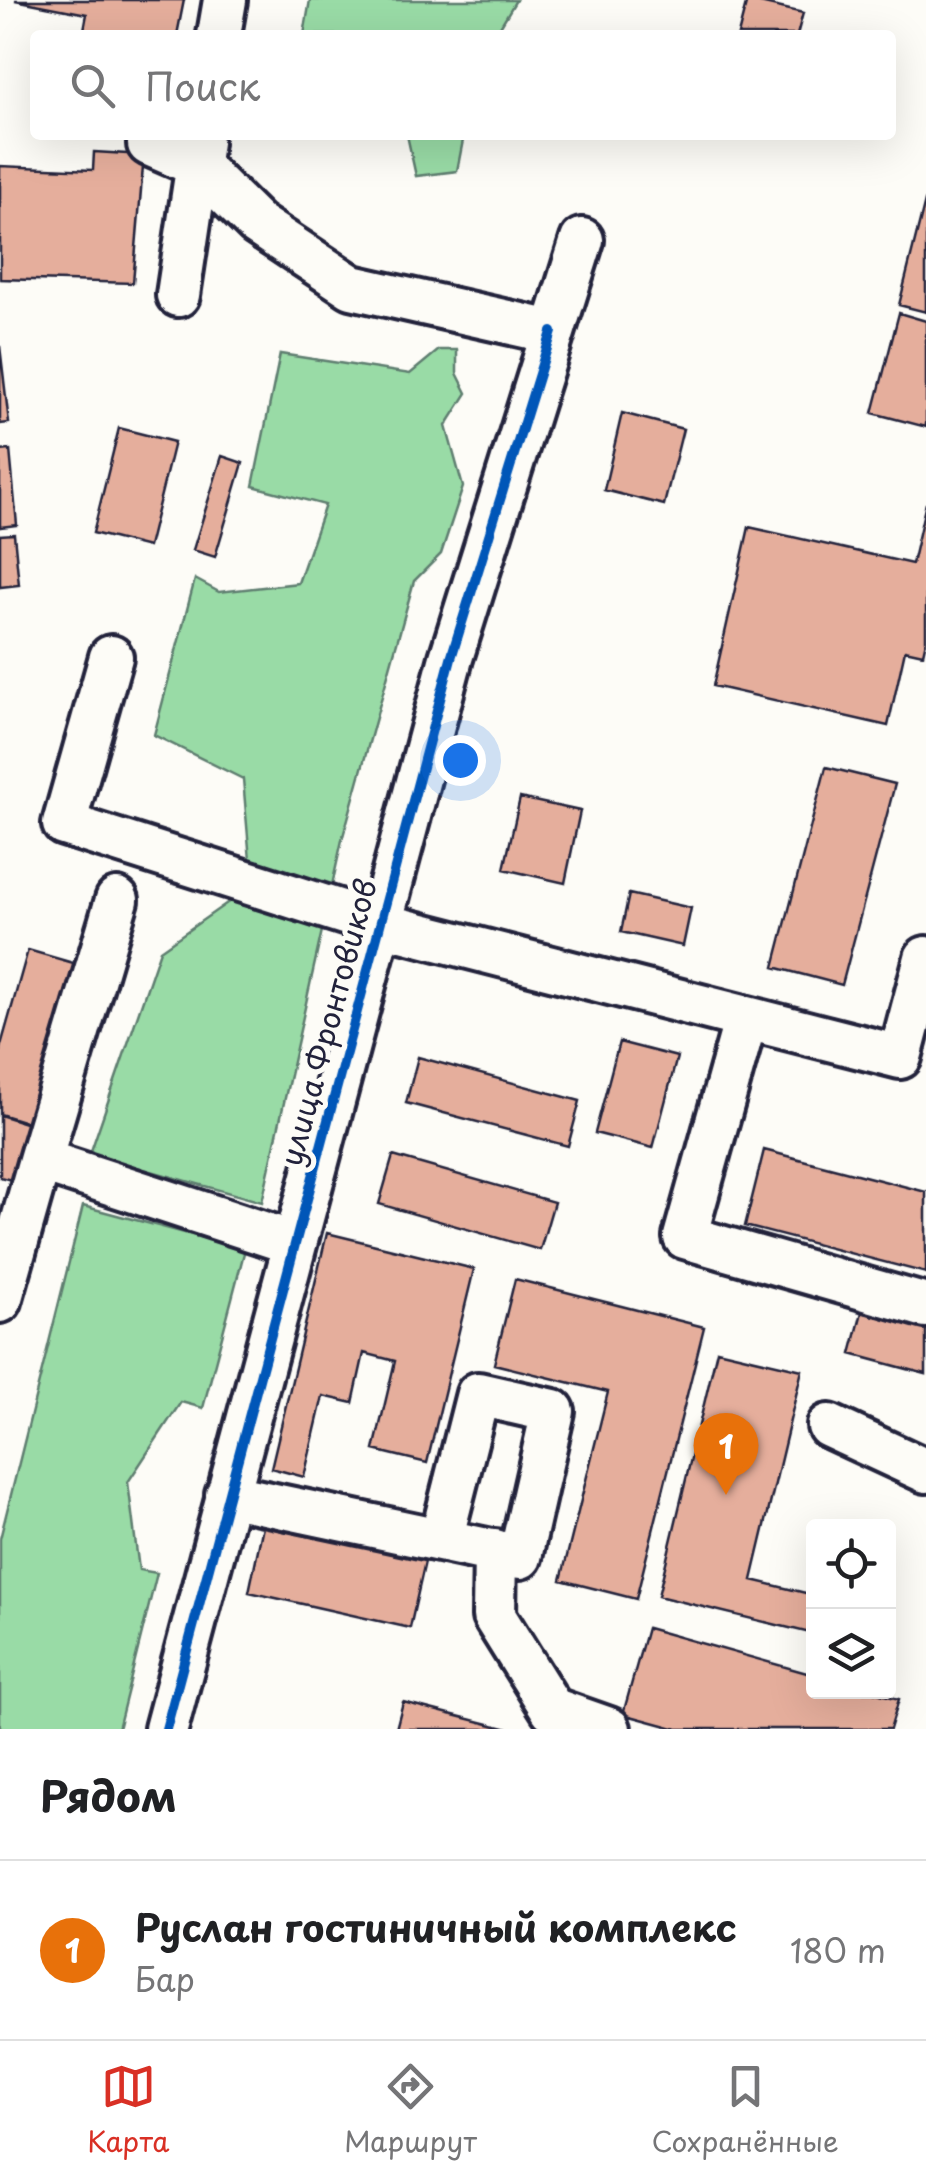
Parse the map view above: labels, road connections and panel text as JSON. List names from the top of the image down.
{
  "streets": {
    "street": ["улица Фронтовиков"]
  },
  "page": {
    "search": "Поиск",
    "pins": "1",
    "heading": "Рядом",
    "list": [
      {
        "mark": "1",
        "name": "Руслан гостиничный комплекс",
        "note": "Бар",
        "value": "180 m"
      }
    ],
    "nav": ["Карта", "Маршрут", "Сохранённые"]
  }
}
